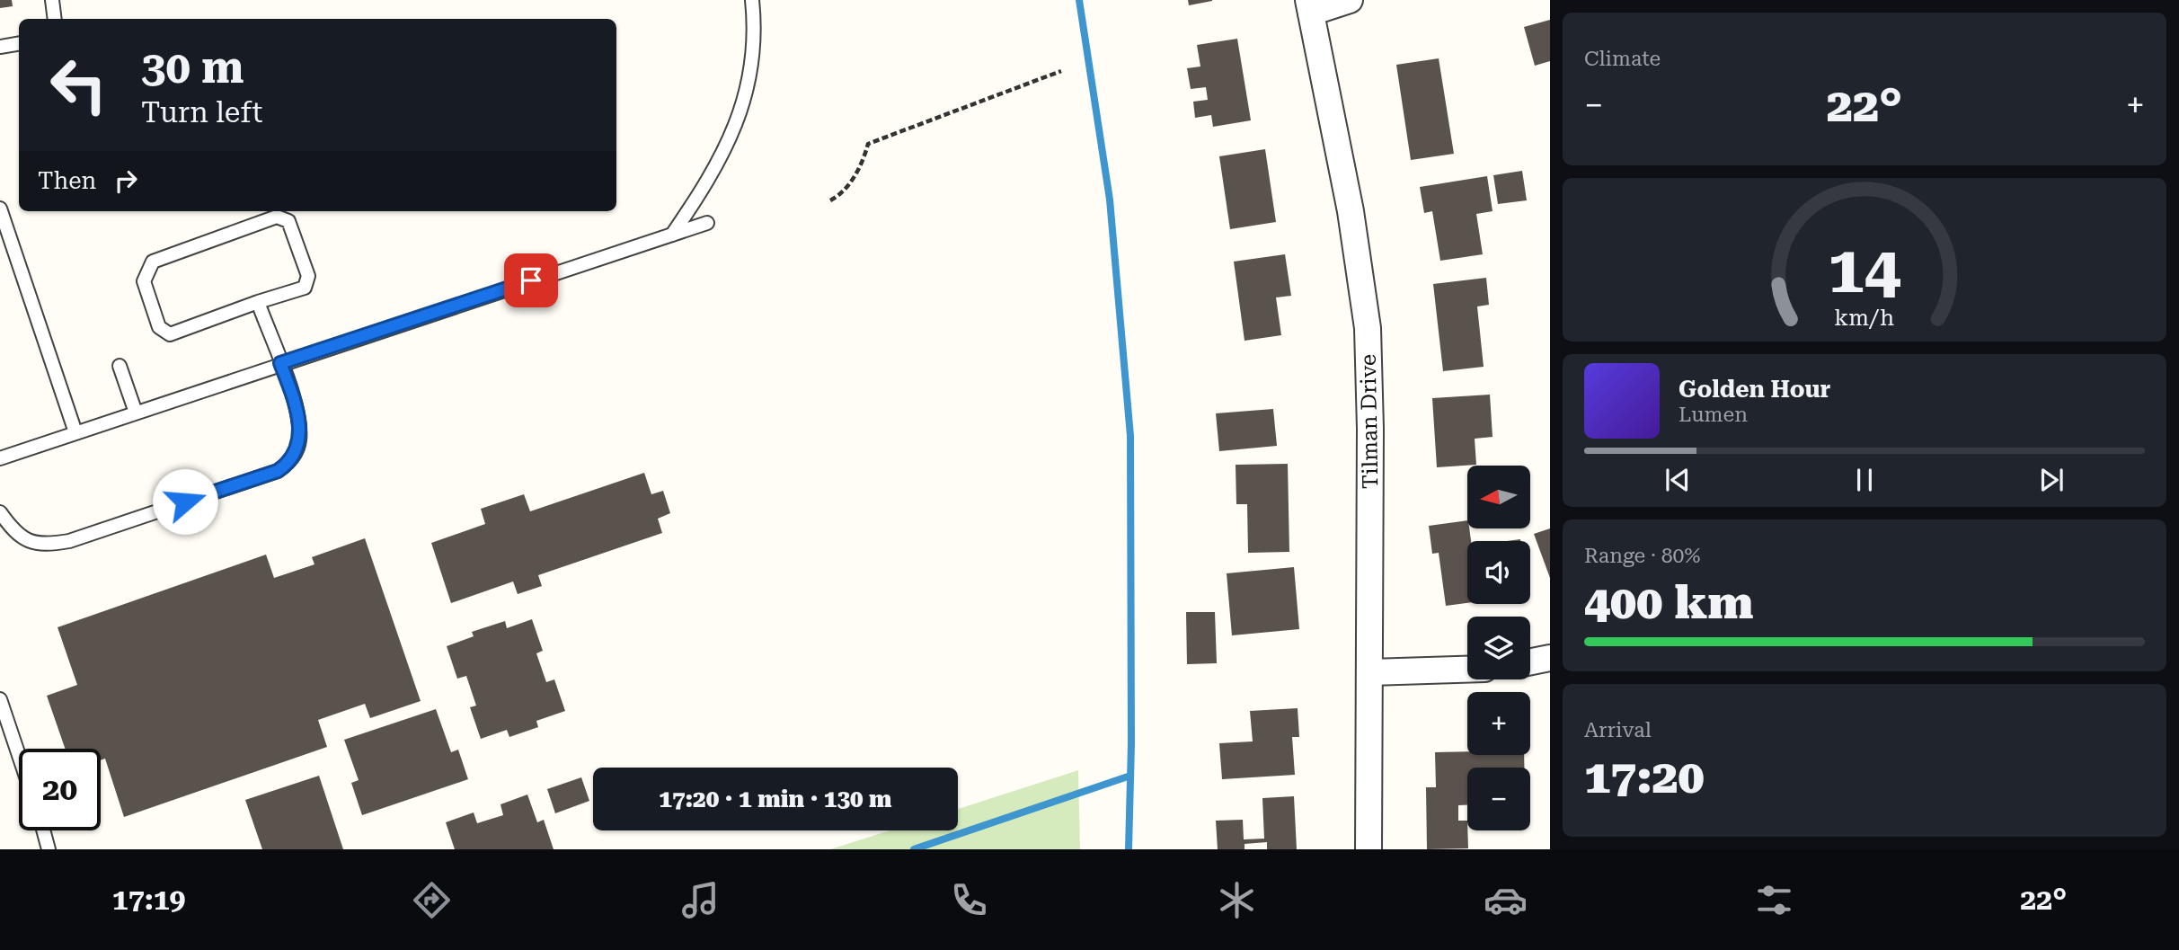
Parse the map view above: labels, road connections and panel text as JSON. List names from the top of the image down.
{
  "streets": {
    "street": ["Tilman Drive"]
  },
  "north": "left",
  "page": {
    "tile": [
      "Climate",
      ["Range · 80%", "400 km"],
      ["Arrival", "17:20"]
    ],
    "turn": ["30 m", "Turn left"],
    "heat": ["−", "22°", "+"],
    "then": "Then",
    "song": ["Golden Hour", "Lumen"],
    "map_buttons": ["+", "−"],
    "limit": "20",
    "trip": "17:20 · 1 min · 130 m",
    "tabs": ["17:19", "22°"],
    "gauge": ["14", "km/h"]
  }
}
